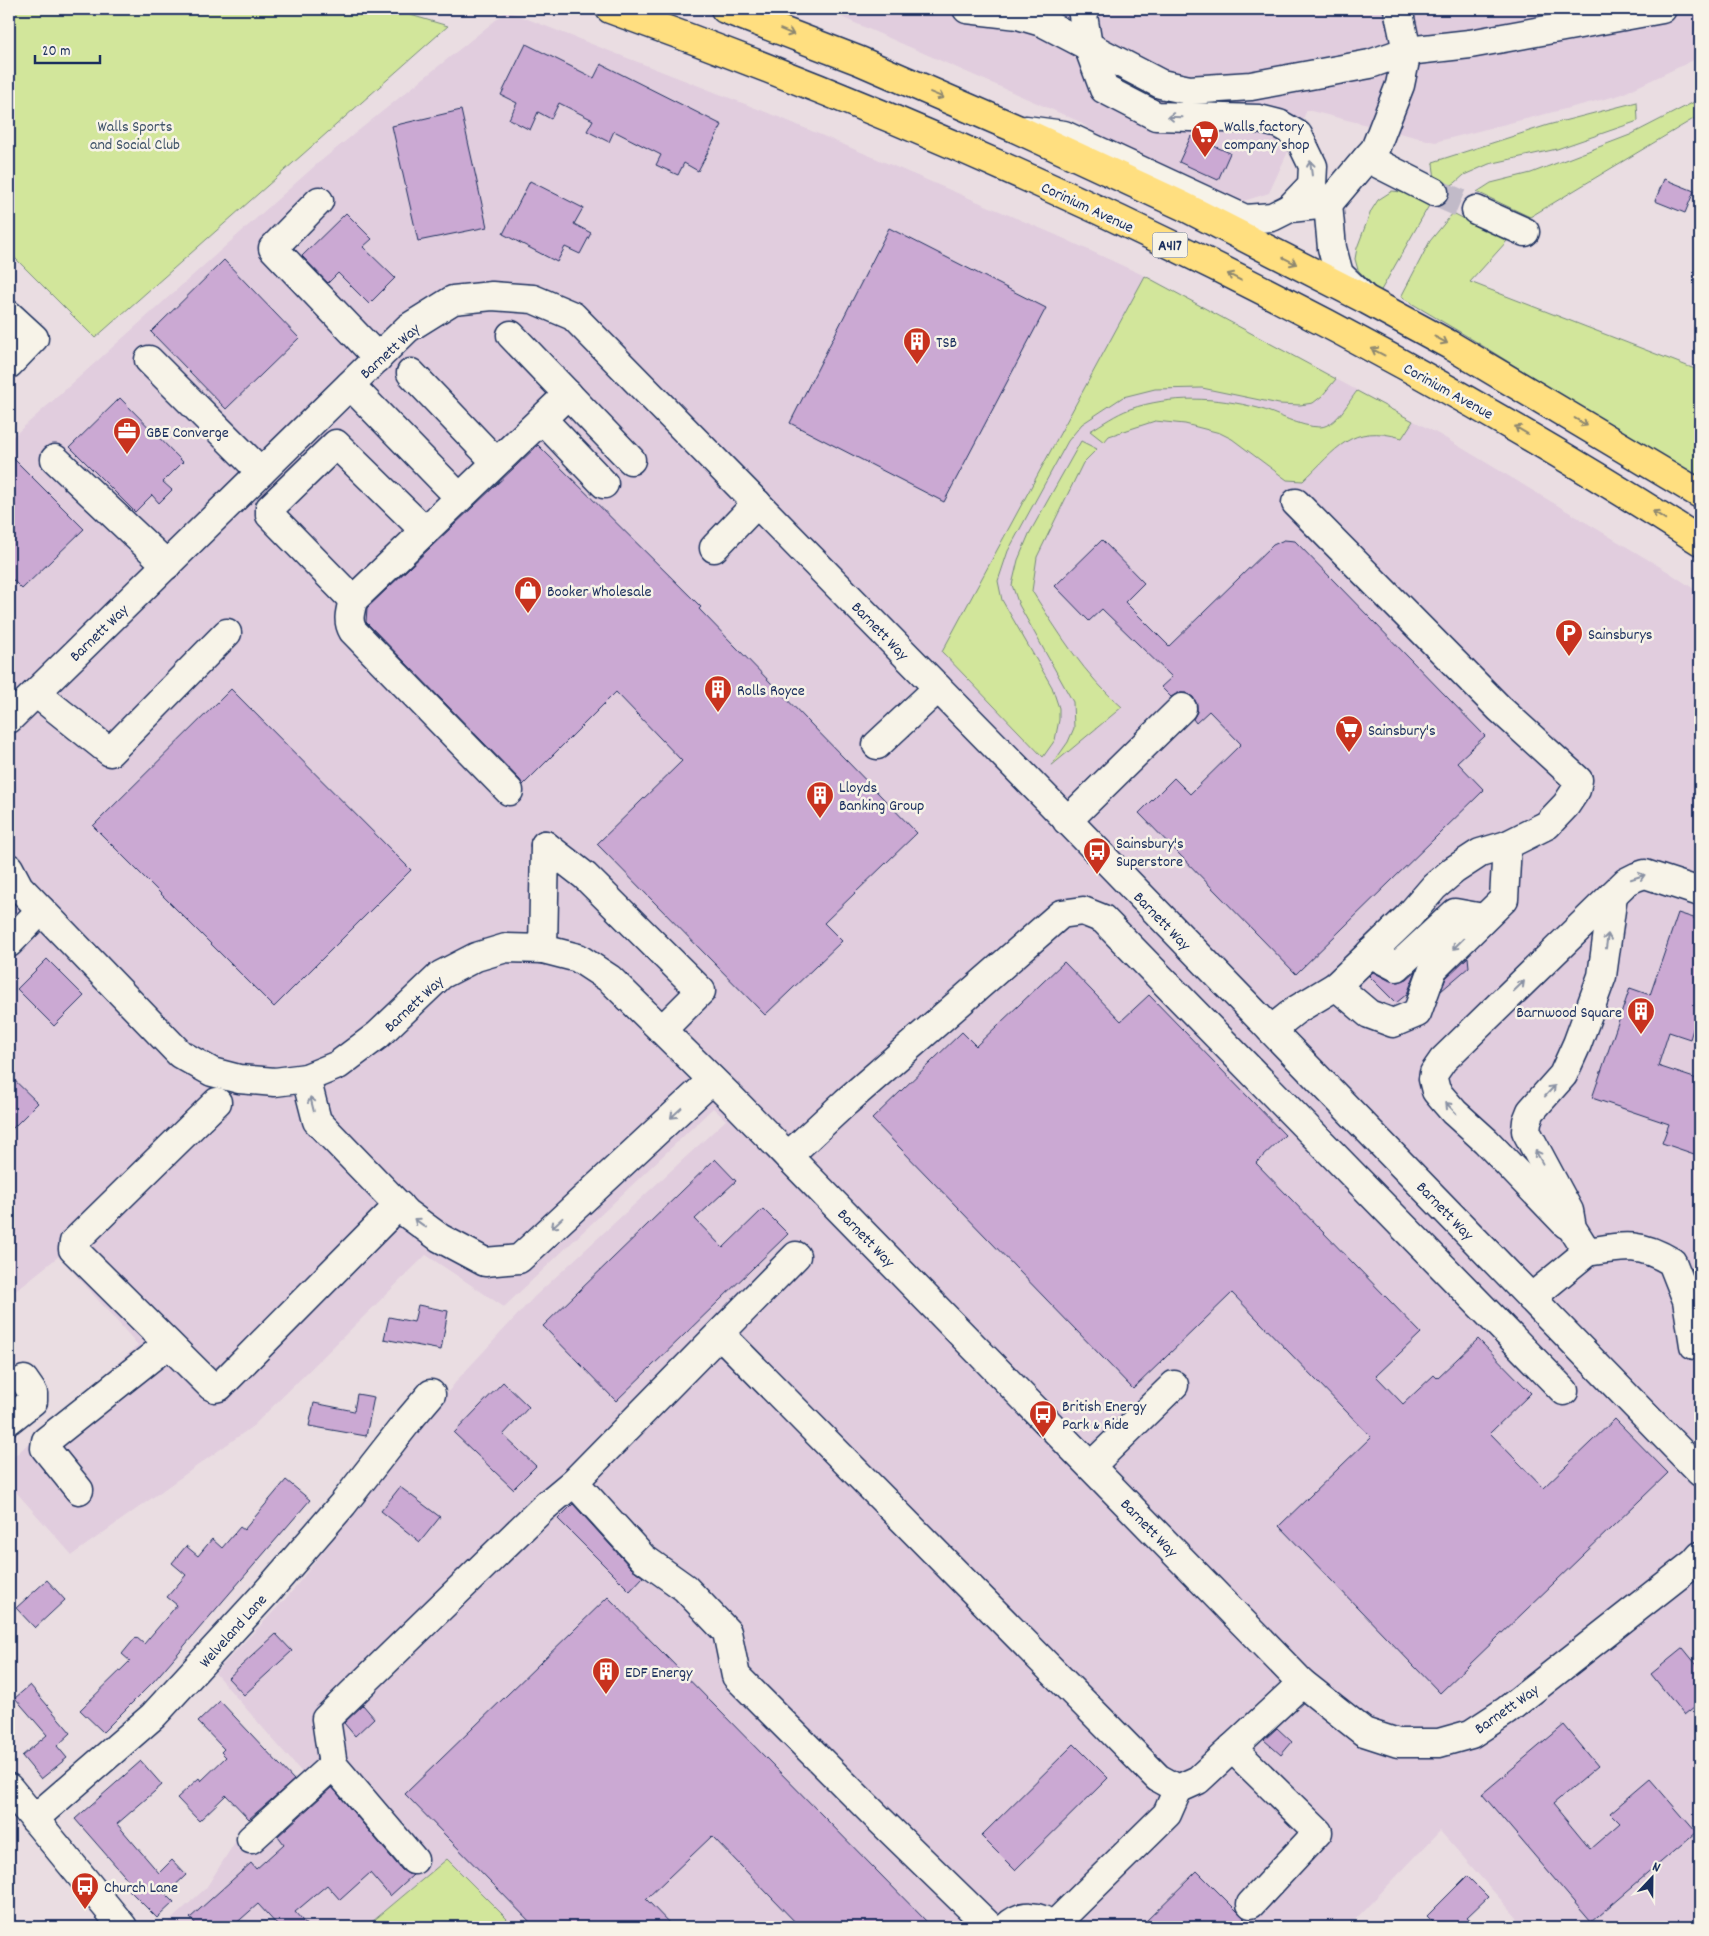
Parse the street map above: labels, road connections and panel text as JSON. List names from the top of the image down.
{
  "streets": {
    "highway": ["Corinium Avenue", "A417"],
    "street": ["Barnett Way", "Welveland Lane"]
  },
  "parks": ["Walls Sports and Social Club"],
  "places": {
    "supermarket": ["Walls factory company shop", "Sainsbury's"],
    "building": [
      "TSB",
      "Rolls Royce",
      "Lloyds Banking Group",
      "Barnwood Square",
      "EDF Energy"
    ],
    "office": ["GBE Converge"],
    "shop": ["Booker Wholesale"],
    "parking": ["Sainsburys"],
    "bus stop": ["Sainsbury's Superstore", "British Energy Park & Ride", "Church Lane"]
  },
  "scale_bar": "20 m",
  "north": "top"
}
